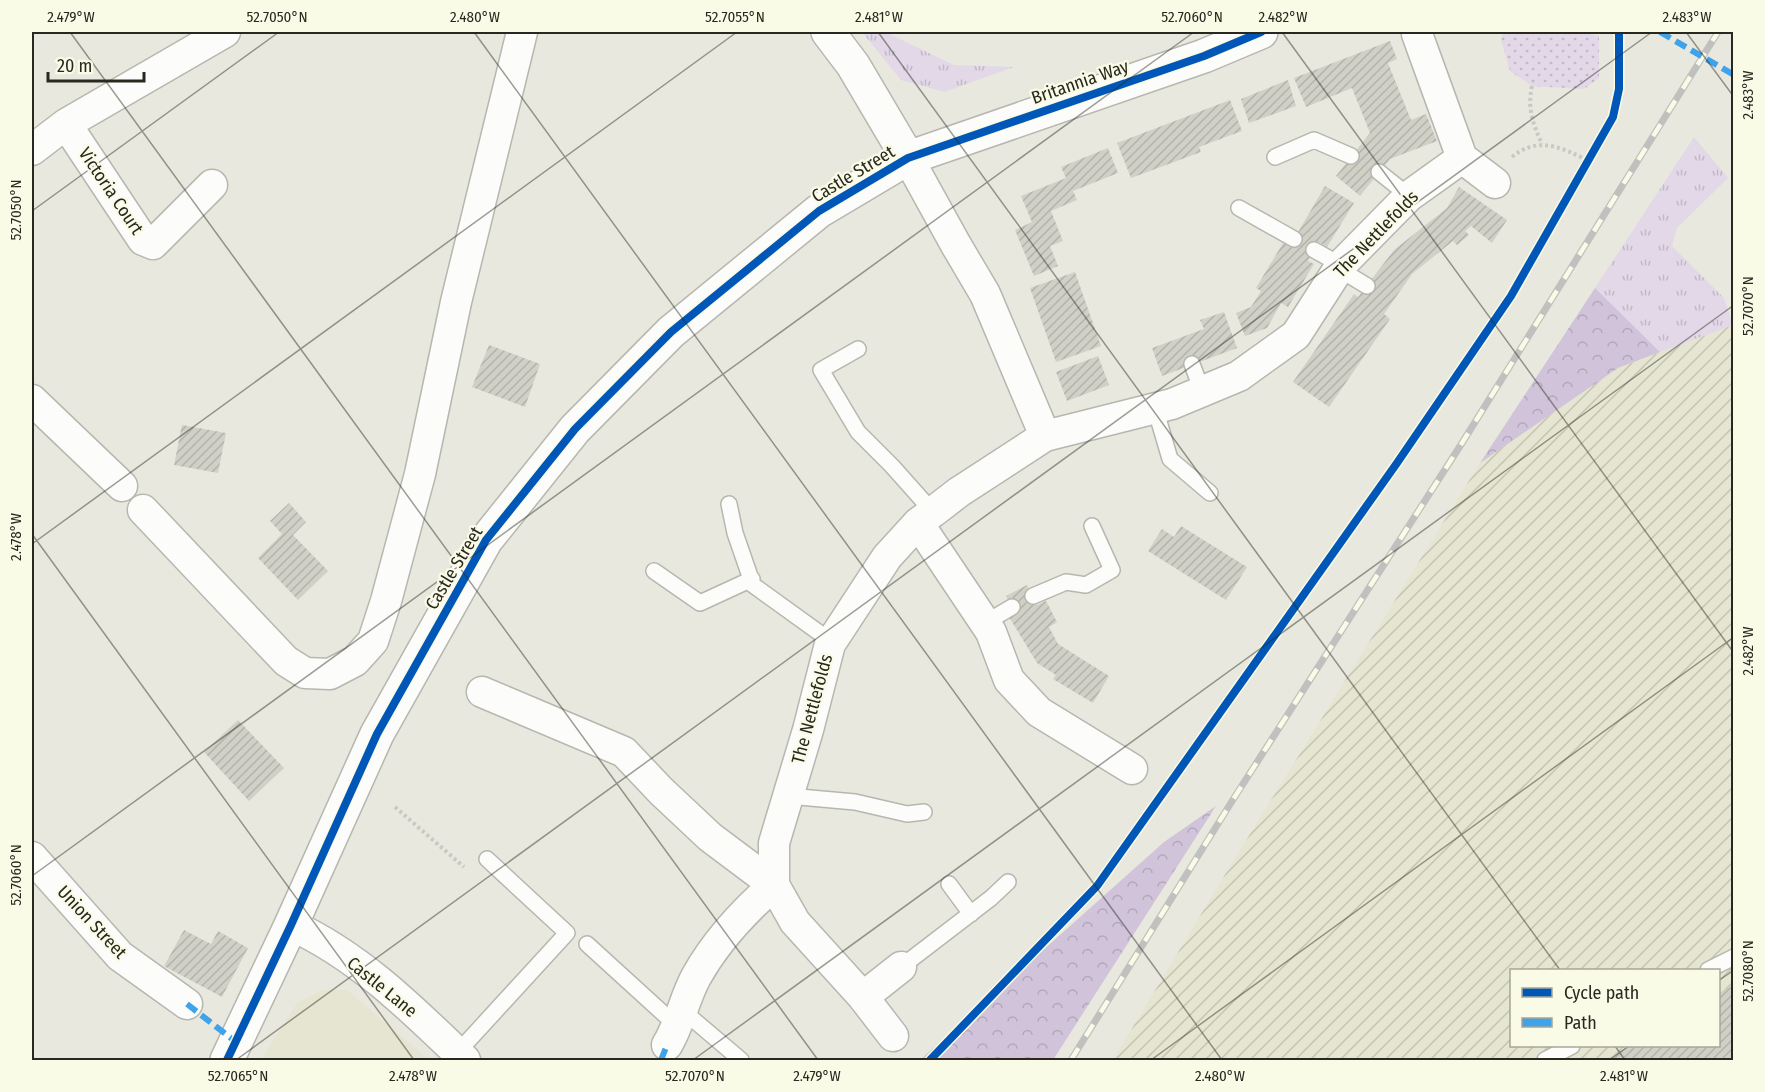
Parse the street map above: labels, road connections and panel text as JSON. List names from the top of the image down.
{
  "streets": {
    "street": [
      "Britannia Way",
      "Castle Street",
      "Victoria Court",
      "The Nettlefolds",
      "Union Street",
      "Castle Lane"
    ]
  },
  "crossings": [
    ["Britannia Way", "Castle Street"],
    ["Castle Street", "Castle Lane"]
  ],
  "legend": ["Cycle path", "Path"],
  "scale_bar": "20 m",
  "coordinates": [
    "2.479°W",
    "52.7050°N",
    "2.480°W",
    "52.7055°N",
    "2.481°W",
    "52.7060°N",
    "2.482°W",
    "2.483°W",
    "52.7070°N",
    "2.478°W",
    "52.7080°N",
    "52.7065°N"
  ]
}
